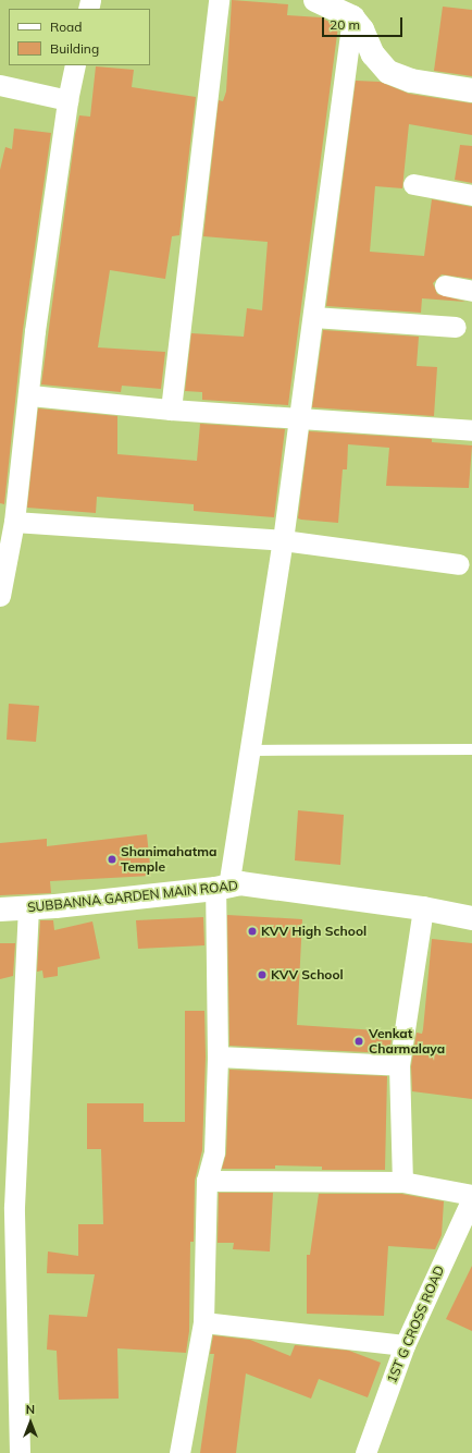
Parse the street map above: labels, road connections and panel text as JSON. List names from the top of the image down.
{
  "streets": {
    "street": ["SUBBANNA GARDEN MAIN ROAD", "1ST G CROSS ROAD"]
  },
  "places": [
    "Shanimahatma Temple",
    "KVV High School",
    "KVV School",
    "Venkat Charmalaya"
  ],
  "legend": ["Road", "Building"],
  "scale_bar": "20 m",
  "north": "top"
}
